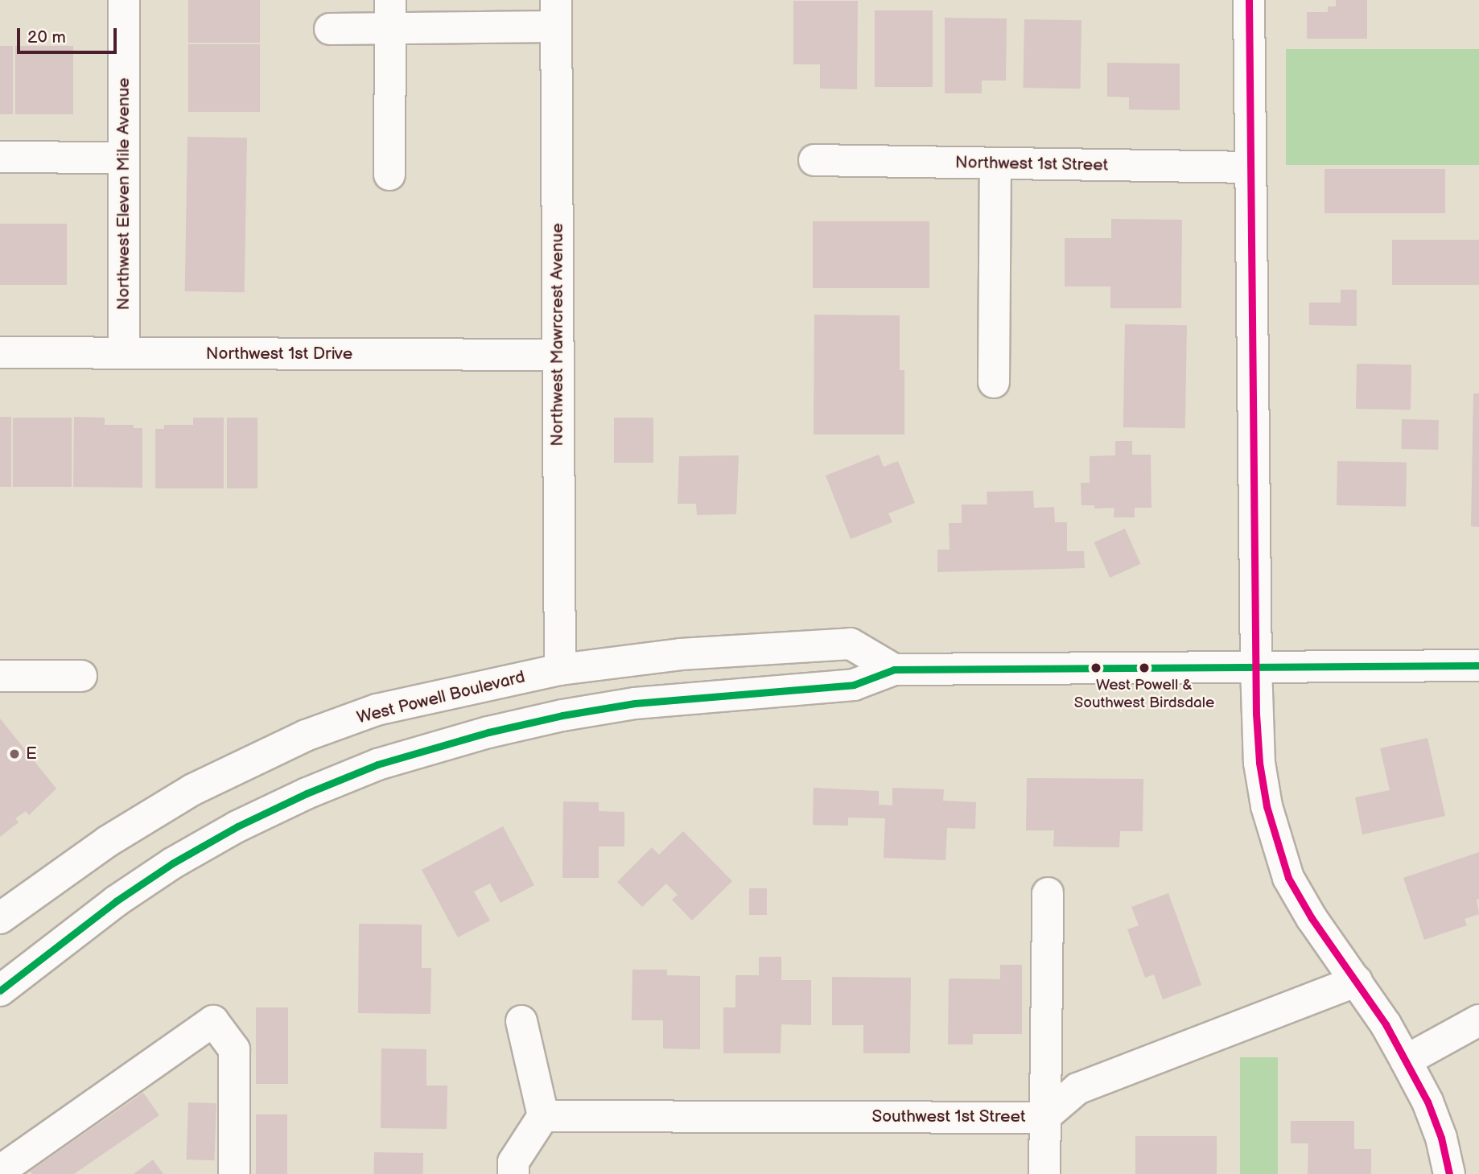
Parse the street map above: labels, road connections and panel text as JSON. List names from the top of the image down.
{
  "streets": {
    "street": [
      "Northwest 1st Street",
      "Northwest Eleven Mile Avenue",
      "Northwest Mawrcrest Avenue",
      "Northwest 1st Drive",
      "West Powell Boulevard",
      "Southwest 1st Street"
    ]
  },
  "crossings": [
    ["Northwest Eleven Mile Avenue", "Northwest 1st Drive"],
    ["Northwest Mawrcrest Avenue", "Northwest 1st Drive"],
    ["Northwest Mawrcrest Avenue", "West Powell Boulevard"]
  ],
  "places": ["West Powell & Southwest Birdsdale", "E"],
  "scale_bar": "20 m"
}
